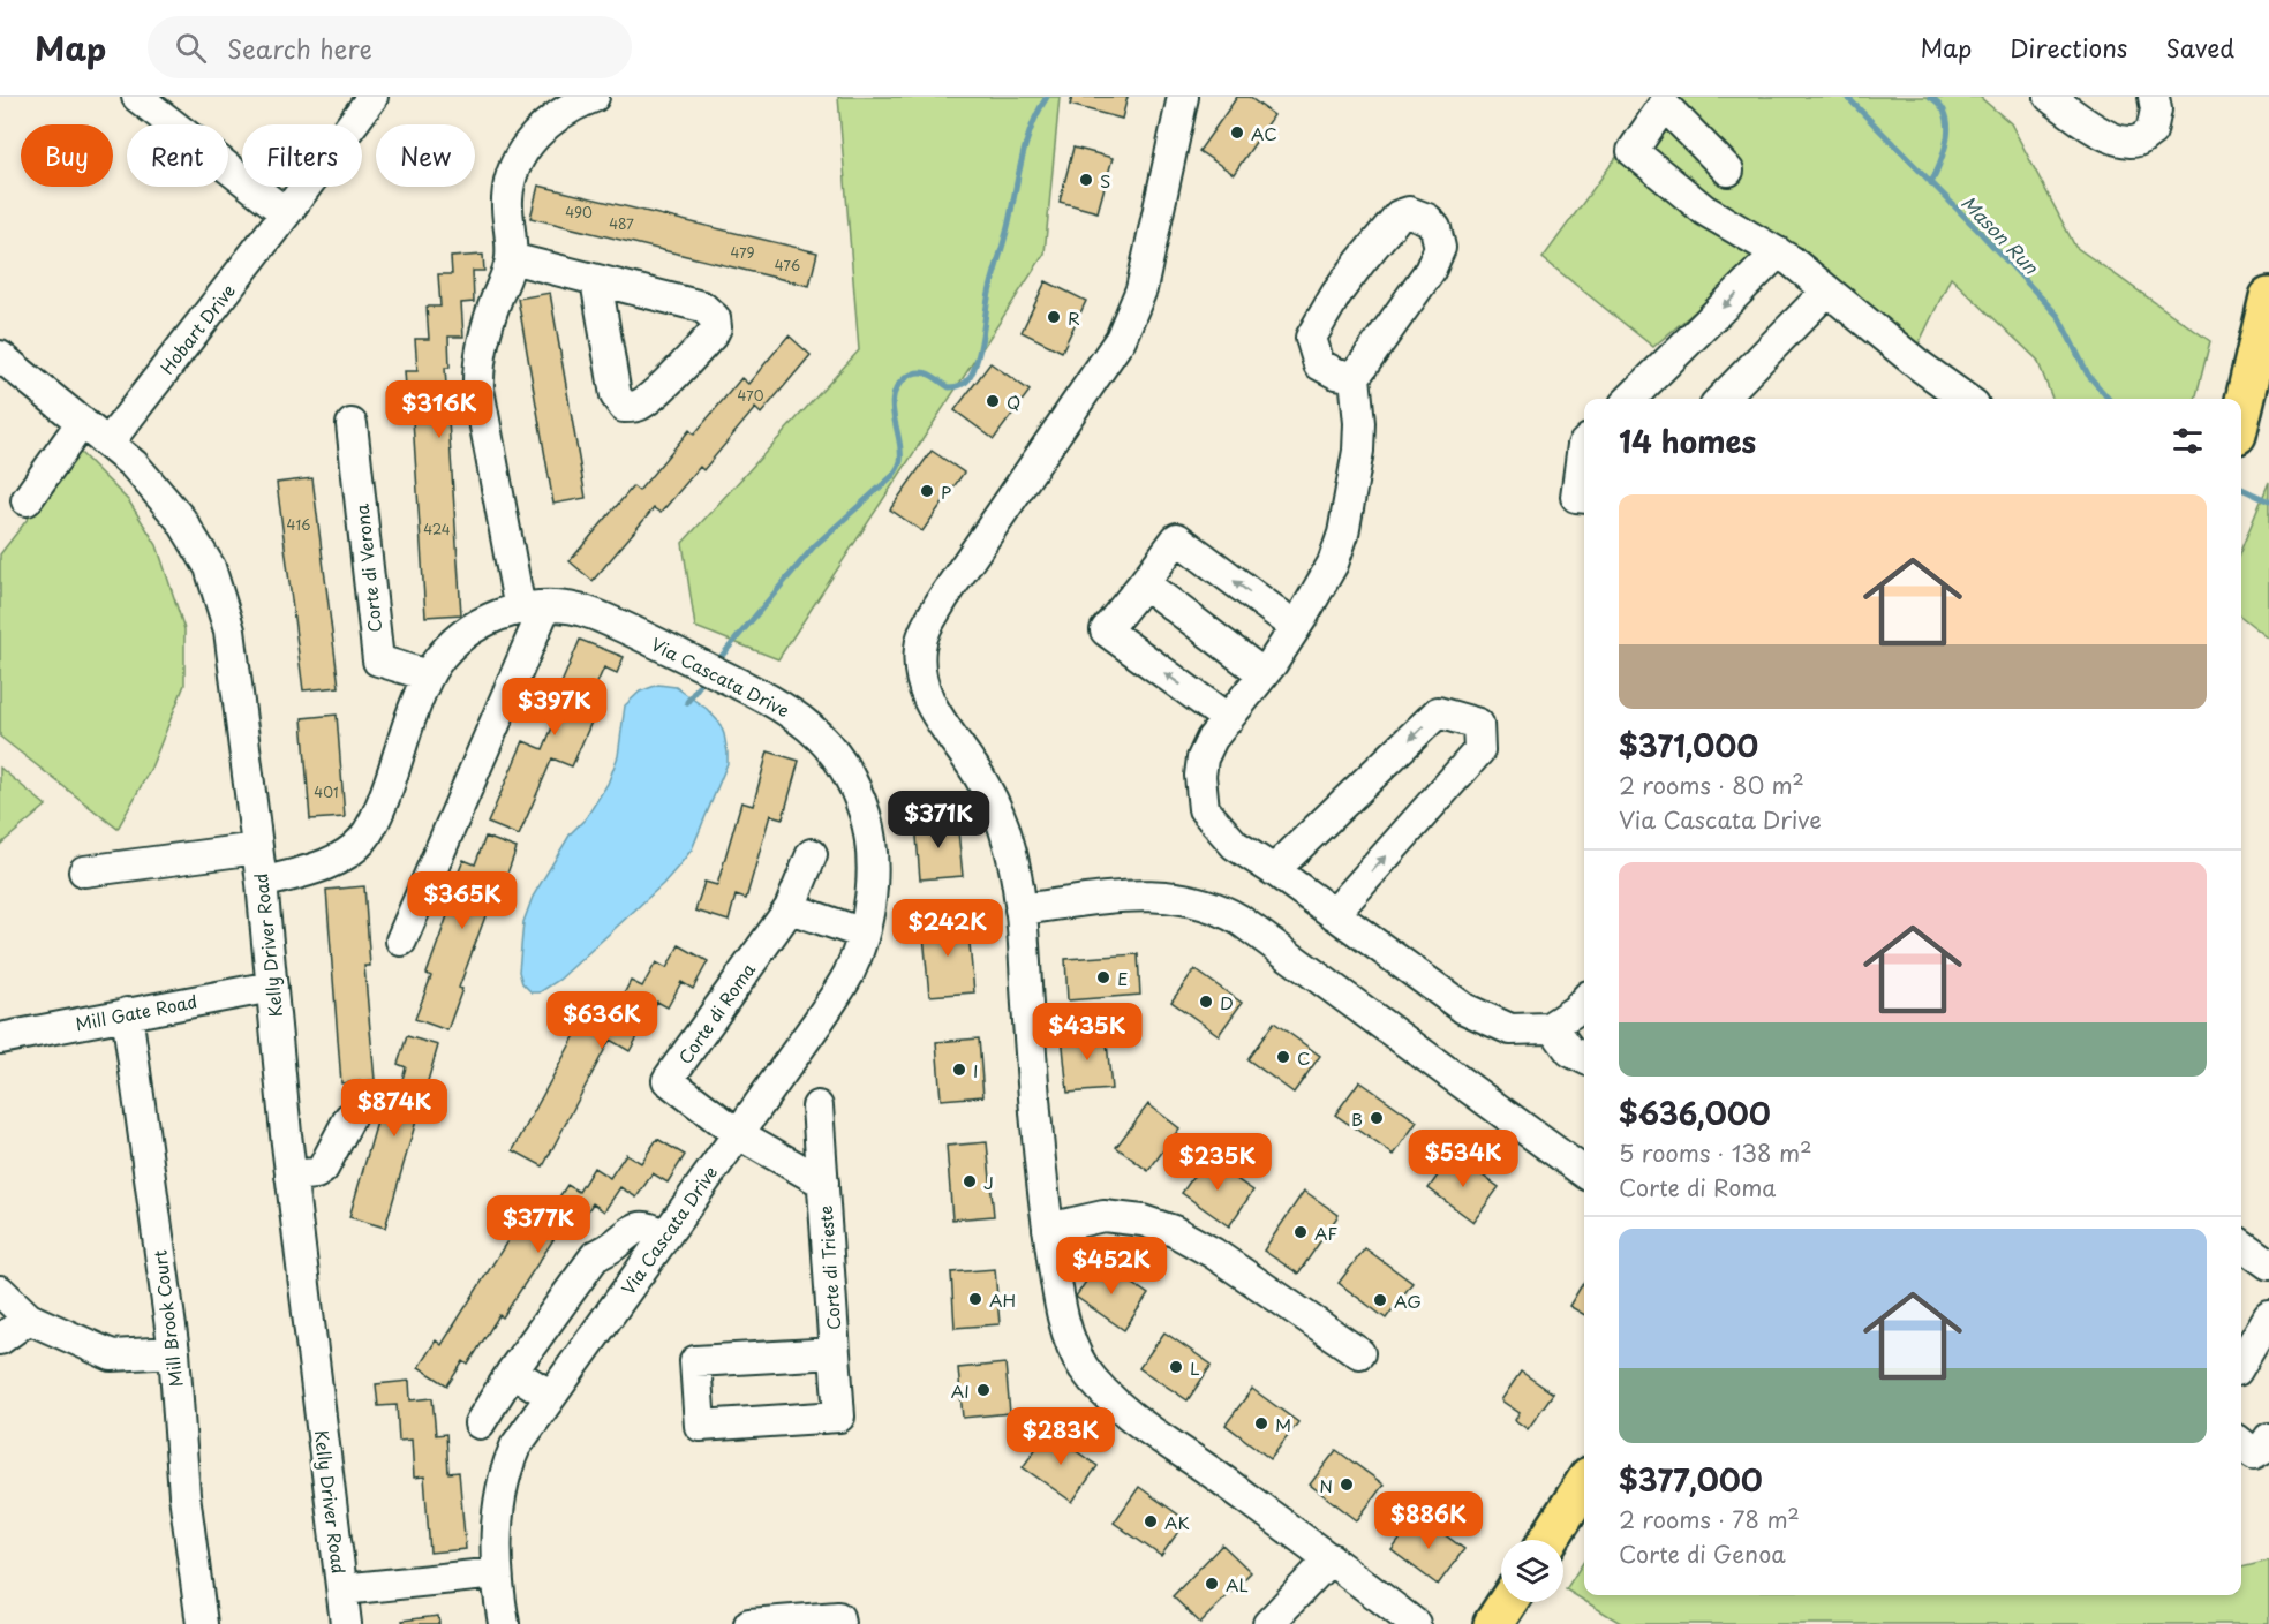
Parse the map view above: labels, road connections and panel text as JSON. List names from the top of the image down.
{
  "streets": {
    "street": [
      "Hobart Drive",
      "Corte di Verona",
      "Via Cascata Drive",
      "Kelly Driver Road",
      "Mill Gate Road",
      "Corte di Roma",
      "Corte di Trieste",
      "Mill Brook Court"
    ]
  },
  "crossings": [
    ["Hobart Drive", "Kelly Driver Road"],
    ["Corte di Verona", "Via Cascata Drive"],
    ["Via Cascata Drive", "Kelly Driver Road"],
    ["Via Cascata Drive", "Corte di Roma"],
    ["Via Cascata Drive", "Corte di Trieste"],
    ["Kelly Driver Road", "Mill Gate Road"],
    ["Mill Gate Road", "Mill Brook Court"],
    ["Corte di Roma", "Corte di Trieste"]
  ],
  "water": ["Mason Run"],
  "places": [
    "AC",
    "S",
    "R",
    "Q",
    "P",
    "E",
    "D",
    "C",
    "I",
    "B",
    "J",
    "AF",
    "AH",
    "AG",
    "L",
    "AI",
    "M",
    "N",
    "AK",
    "AL"
  ],
  "house_numbers": [
    "490",
    "487",
    "479",
    "476",
    "470",
    "416",
    "424",
    "401"
  ],
  "page": {
    "header": "Map",
    "search": "Search here",
    "nav": ["Map", "Directions", "Saved"],
    "chip": [
      "Buy",
      "Rent",
      "Filters",
      "New"
    ],
    "price": [
      "$316K",
      "$397K",
      "$371K",
      "$365K",
      "$242K",
      "$636K",
      "$435K",
      "$874K",
      "$534K",
      "$235K",
      "$377K",
      "$452K",
      "$283K",
      "$886K"
    ],
    "heading": "14 homes",
    "list": [
      {
        "name": "$371,000",
        "note": "2 rooms · 80 m² · Via Cascata Drive"
      },
      {
        "name": "$636,000",
        "note": "5 rooms · 138 m² · Corte di Roma"
      },
      {
        "name": "$377,000",
        "note": "2 rooms · 78 m² · Corte di Genoa"
      }
    ]
  }
}
